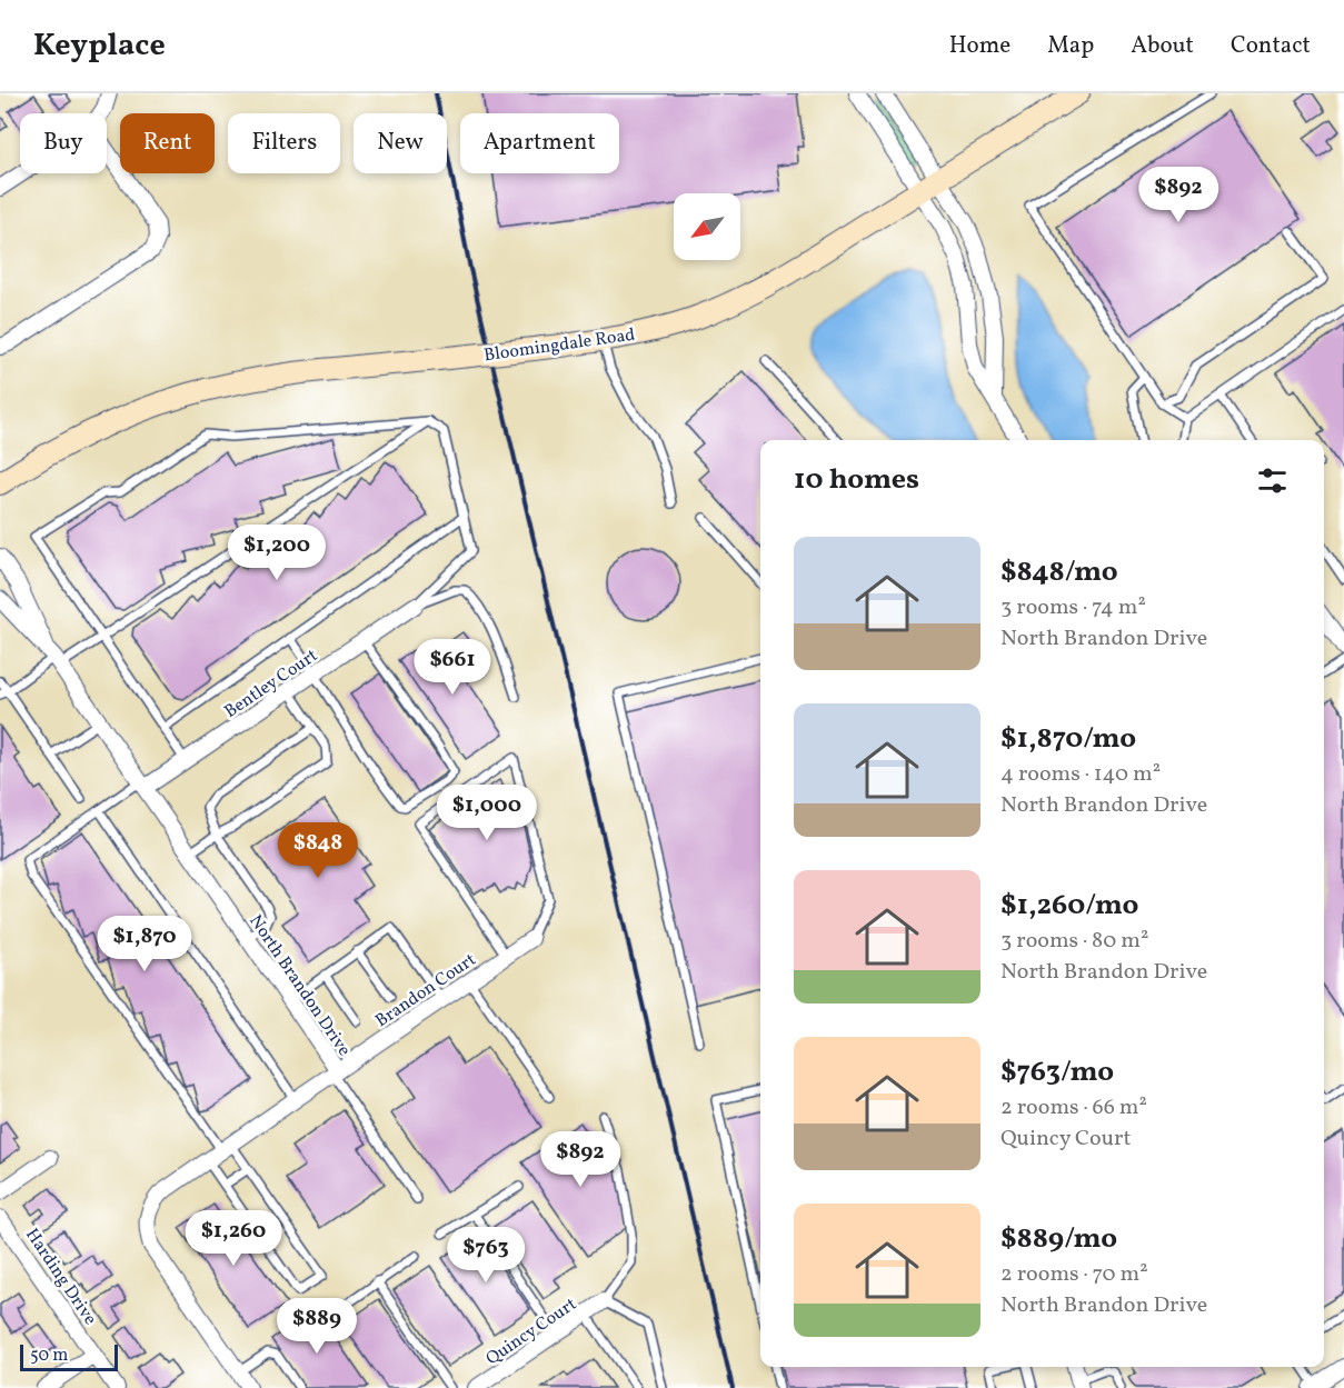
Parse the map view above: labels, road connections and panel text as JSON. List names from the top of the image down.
{
  "streets": {
    "main road": ["Bloomingdale Road"],
    "street": [
      "Bentley Court",
      "North Brandon Drive",
      "Brandon Court",
      "Harding Drive",
      "Quincy Court"
    ]
  },
  "crossings": [
    ["Bentley Court", "North Brandon Drive"],
    ["North Brandon Drive", "Brandon Court"]
  ],
  "scale_bar": "50 m",
  "north": "bottom left",
  "page": {
    "header": "Keyplace",
    "nav": [
      "Home",
      "Map",
      "About",
      "Contact"
    ],
    "chip": [
      "Buy",
      "Rent",
      "Filters",
      "New",
      "Apartment"
    ],
    "price": [
      "$892",
      "$1,200",
      "$661",
      "$1,000",
      "$848",
      "$1,870",
      "$892",
      "$1,260",
      "$763",
      "$889"
    ],
    "heading": "10 homes",
    "list": [
      {
        "name": "$848/mo",
        "note": "3 rooms · 74 m² · North Brandon Drive"
      },
      {
        "name": "$1,870/mo",
        "note": "4 rooms · 140 m² · North Brandon Drive"
      },
      {
        "name": "$1,260/mo",
        "note": "3 rooms · 80 m² · North Brandon Drive"
      },
      {
        "name": "$763/mo",
        "note": "2 rooms · 66 m² · Quincy Court"
      },
      {
        "name": "$889/mo",
        "note": "2 rooms · 70 m² · North Brandon Drive"
      }
    ],
    "scale": "50 m"
  }
}
